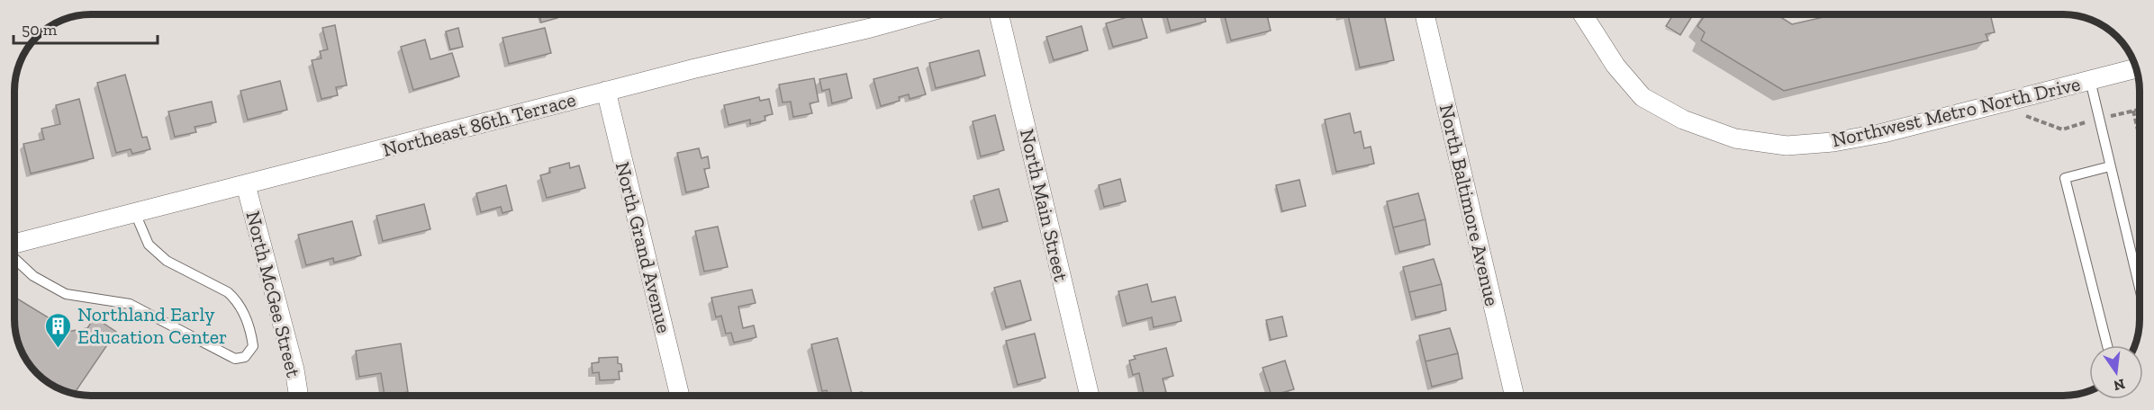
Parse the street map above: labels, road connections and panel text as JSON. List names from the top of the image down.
{
  "streets": {
    "street": [
      "Northwest Metro North Drive",
      "Northeast 86th Terrace",
      "North Main Street",
      "North Baltimore Avenue",
      "North Grand Avenue",
      "North McGee Street"
    ]
  },
  "crossings": [
    ["Northeast 86th Terrace", "North Grand Avenue"],
    ["Northeast 86th Terrace", "North McGee Street"]
  ],
  "places": {
    "building": ["Northland Early Education Center"]
  },
  "scale_bar": "50 m",
  "north": "bottom"
}
